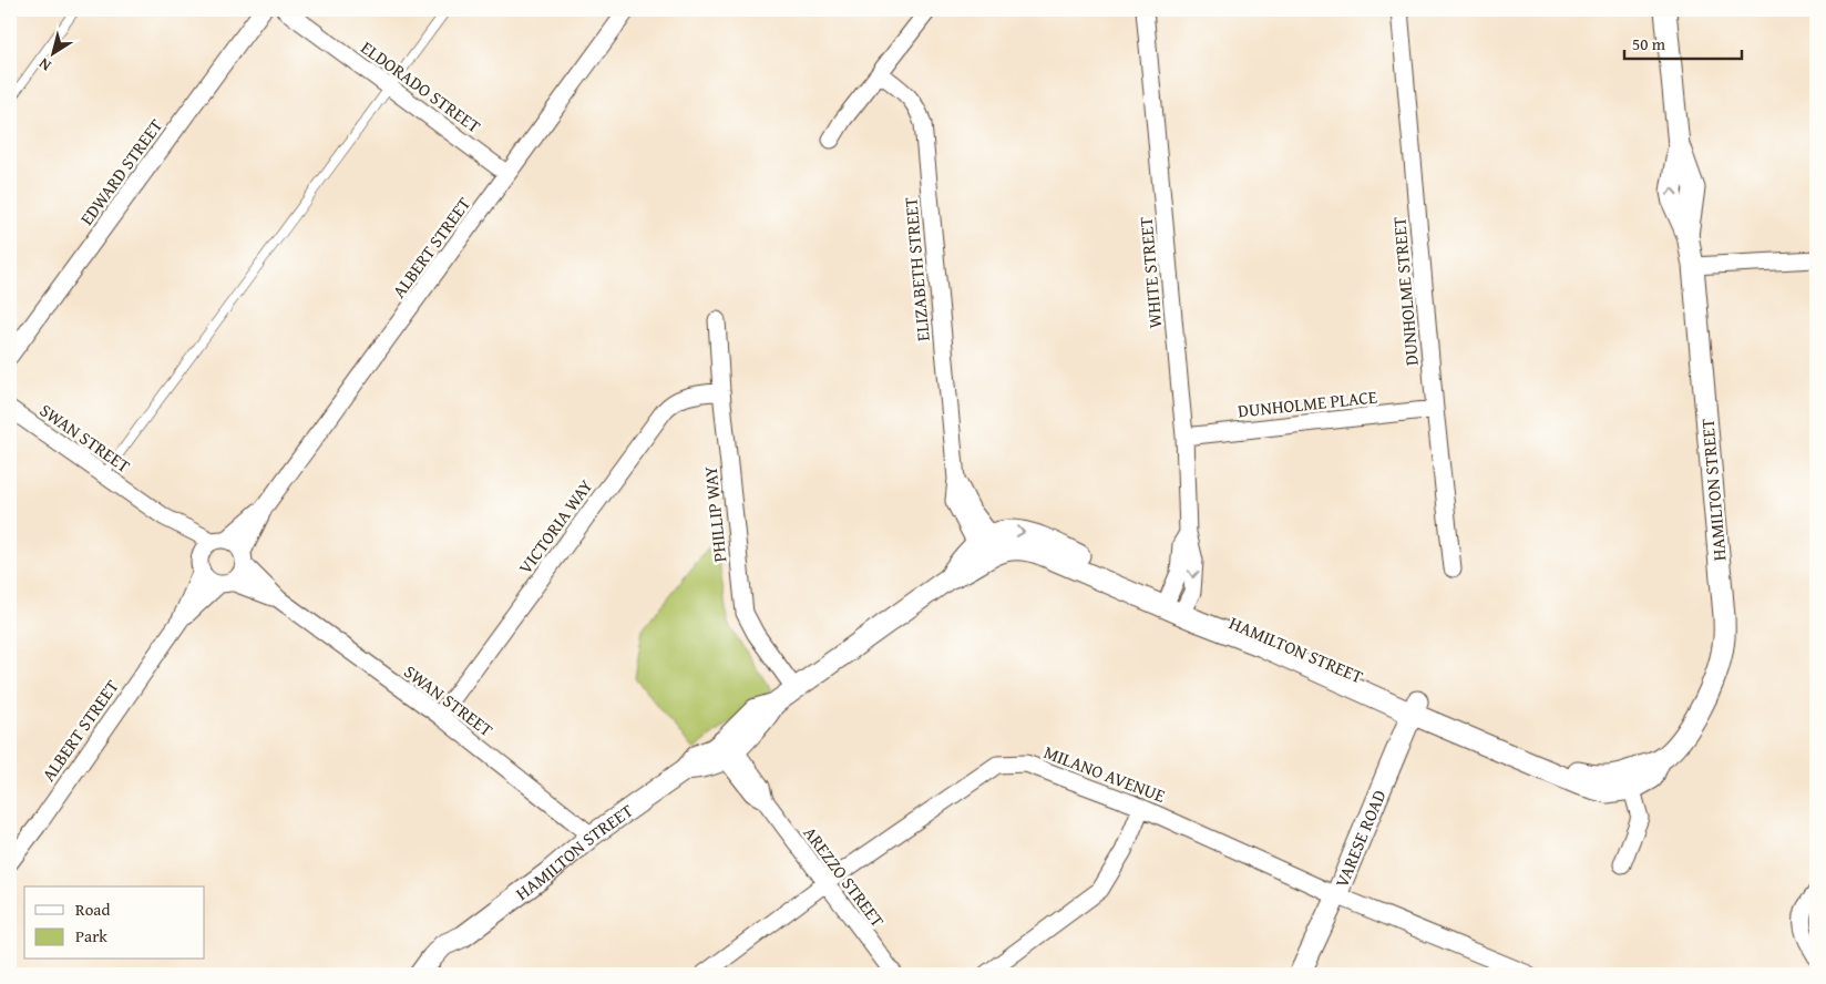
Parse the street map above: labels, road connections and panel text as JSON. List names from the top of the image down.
{
  "streets": {
    "street": [
      "ELDORADO STREET",
      "EDWARD STREET",
      "ALBERT STREET",
      "ELIZABETH STREET",
      "WHITE STREET",
      "DUNHOLME STREET",
      "DUNHOLME PLACE",
      "SWAN STREET",
      "HAMILTON STREET",
      "PHILLIP WAY",
      "VICTORIA WAY",
      "MILANO AVENUE",
      "VARESE ROAD",
      "AREZZO STREET"
    ]
  },
  "crossings": [
    ["ELDORADO STREET", "ALBERT STREET"],
    ["ALBERT STREET", "SWAN STREET"],
    ["ELIZABETH STREET", "HAMILTON STREET"],
    ["WHITE STREET", "DUNHOLME PLACE"],
    ["WHITE STREET", "HAMILTON STREET"],
    ["DUNHOLME STREET", "DUNHOLME PLACE"],
    ["SWAN STREET", "HAMILTON STREET"],
    ["SWAN STREET", "VICTORIA WAY"],
    ["HAMILTON STREET", "PHILLIP WAY"],
    ["HAMILTON STREET", "VARESE ROAD"],
    ["HAMILTON STREET", "AREZZO STREET"],
    ["PHILLIP WAY", "VICTORIA WAY"],
    ["MILANO AVENUE", "VARESE ROAD"],
    ["MILANO AVENUE", "AREZZO STREET"]
  ],
  "legend": ["Road", "Park"],
  "scale_bar": "50 m",
  "north": "bottom left"
}
